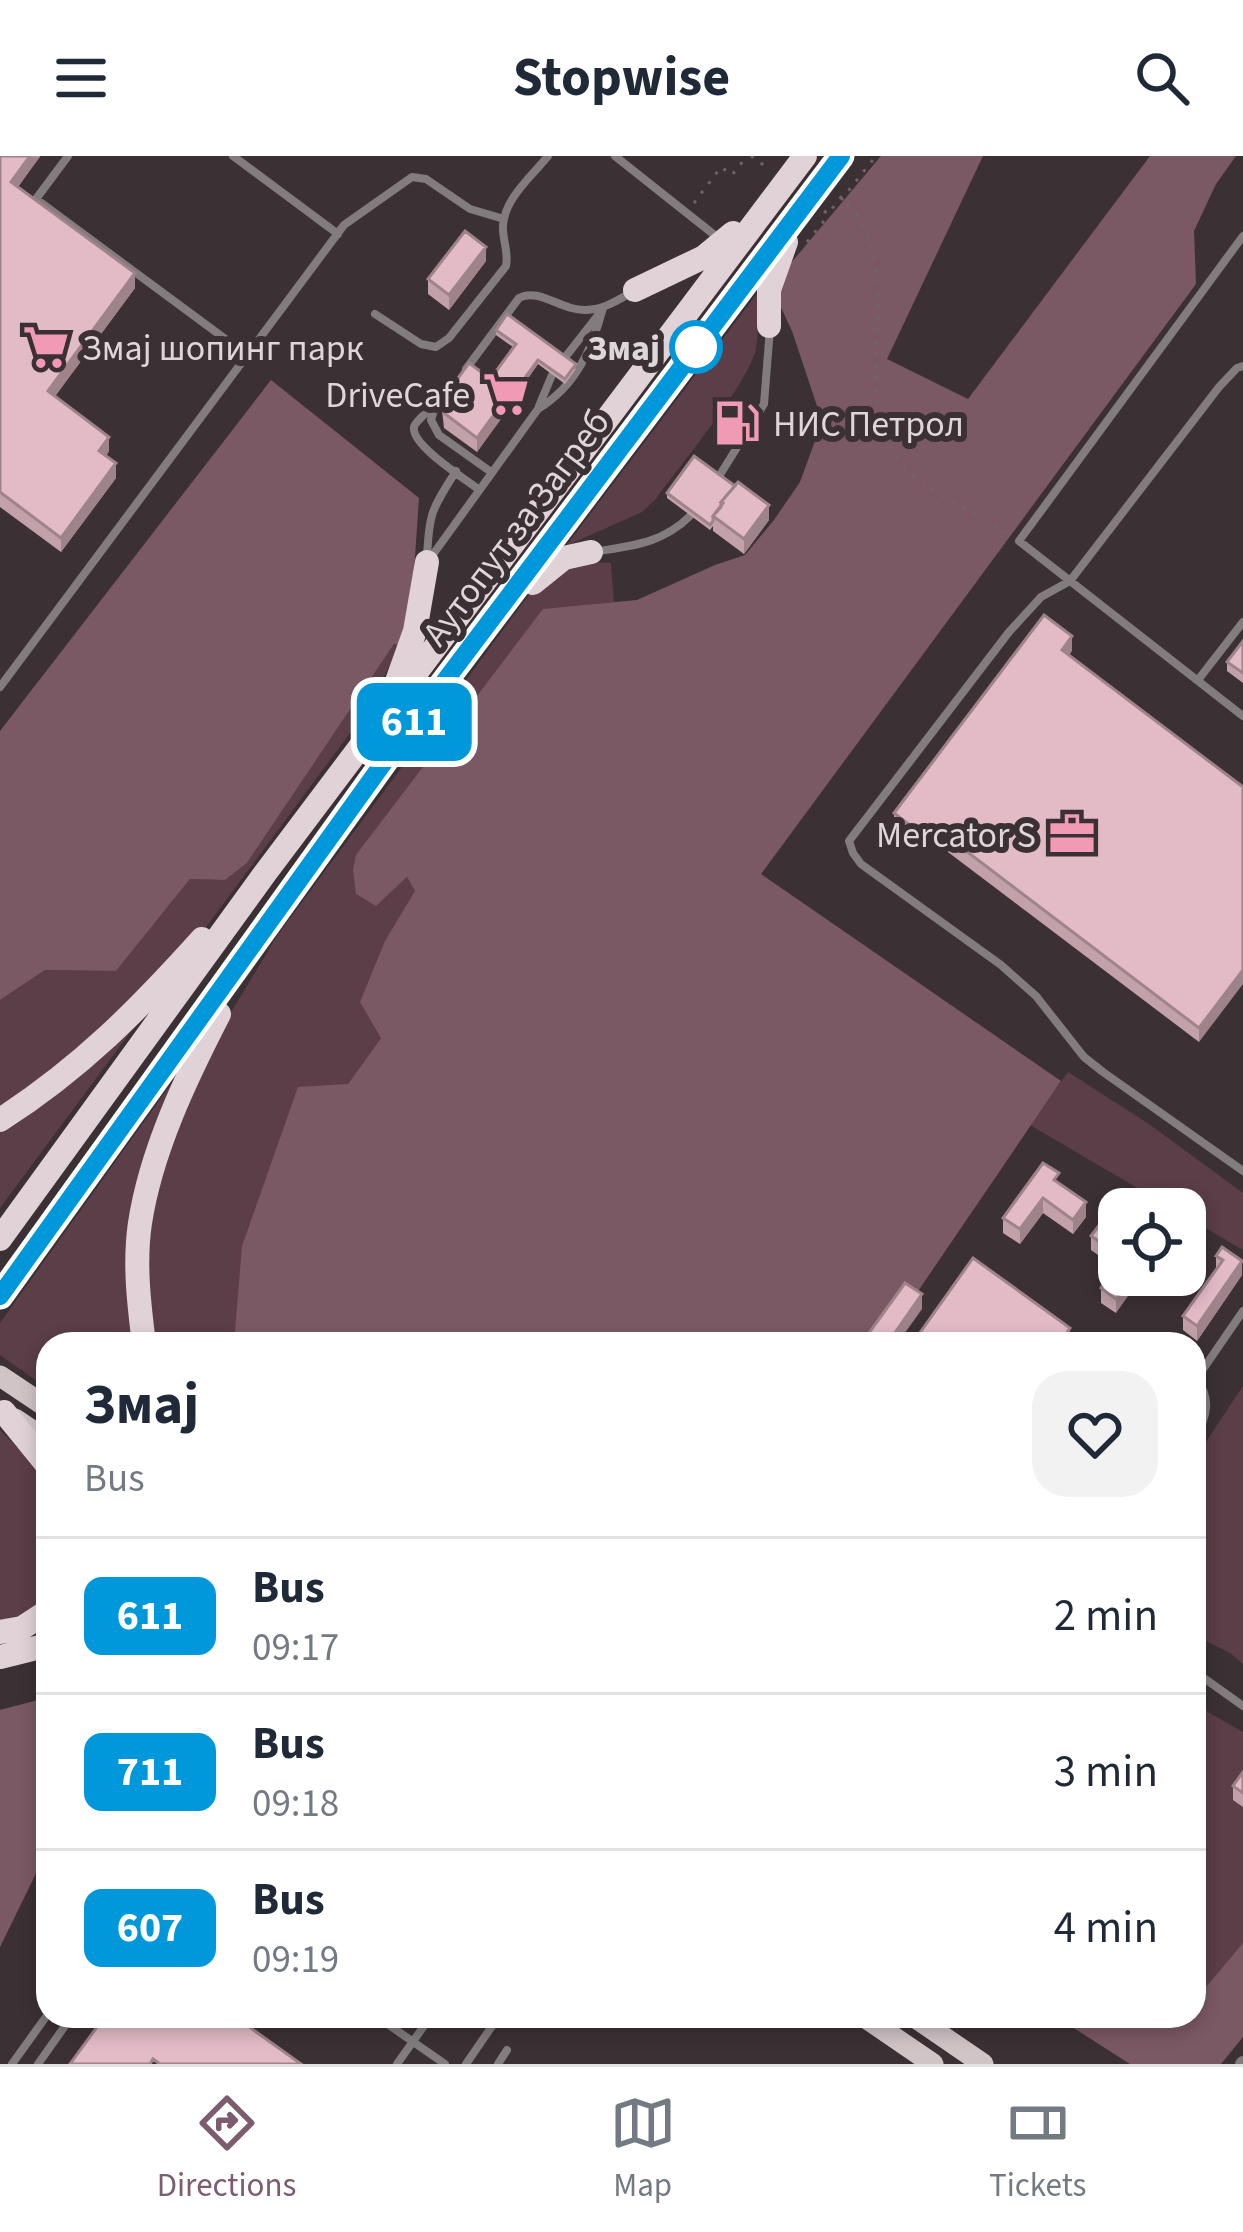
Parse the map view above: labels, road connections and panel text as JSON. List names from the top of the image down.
{
  "streets": {
    "highway": ["Аутопут за Загреб"]
  },
  "places": {
    "supermarket": ["Змај шопинг парк", "DriveCafe"],
    "other": ["Змај"],
    "fuel station": ["НИС Петрол"],
    "office": ["Mercator S"]
  },
  "lines": ["bus line 611"],
  "page": {
    "header": "Stopwise",
    "on_map": "611",
    "heading": ["Змај", "Bus"],
    "list": [
      {
        "mark": "611",
        "name": "Bus",
        "note": "09:17",
        "value": "2 min"
      },
      {
        "mark": "711",
        "name": "Bus",
        "note": "09:18",
        "value": "3 min"
      },
      {
        "mark": "607",
        "name": "Bus",
        "note": "09:19",
        "value": "4 min"
      }
    ],
    "tabs": ["Directions", "Map", "Tickets"]
  }
}
